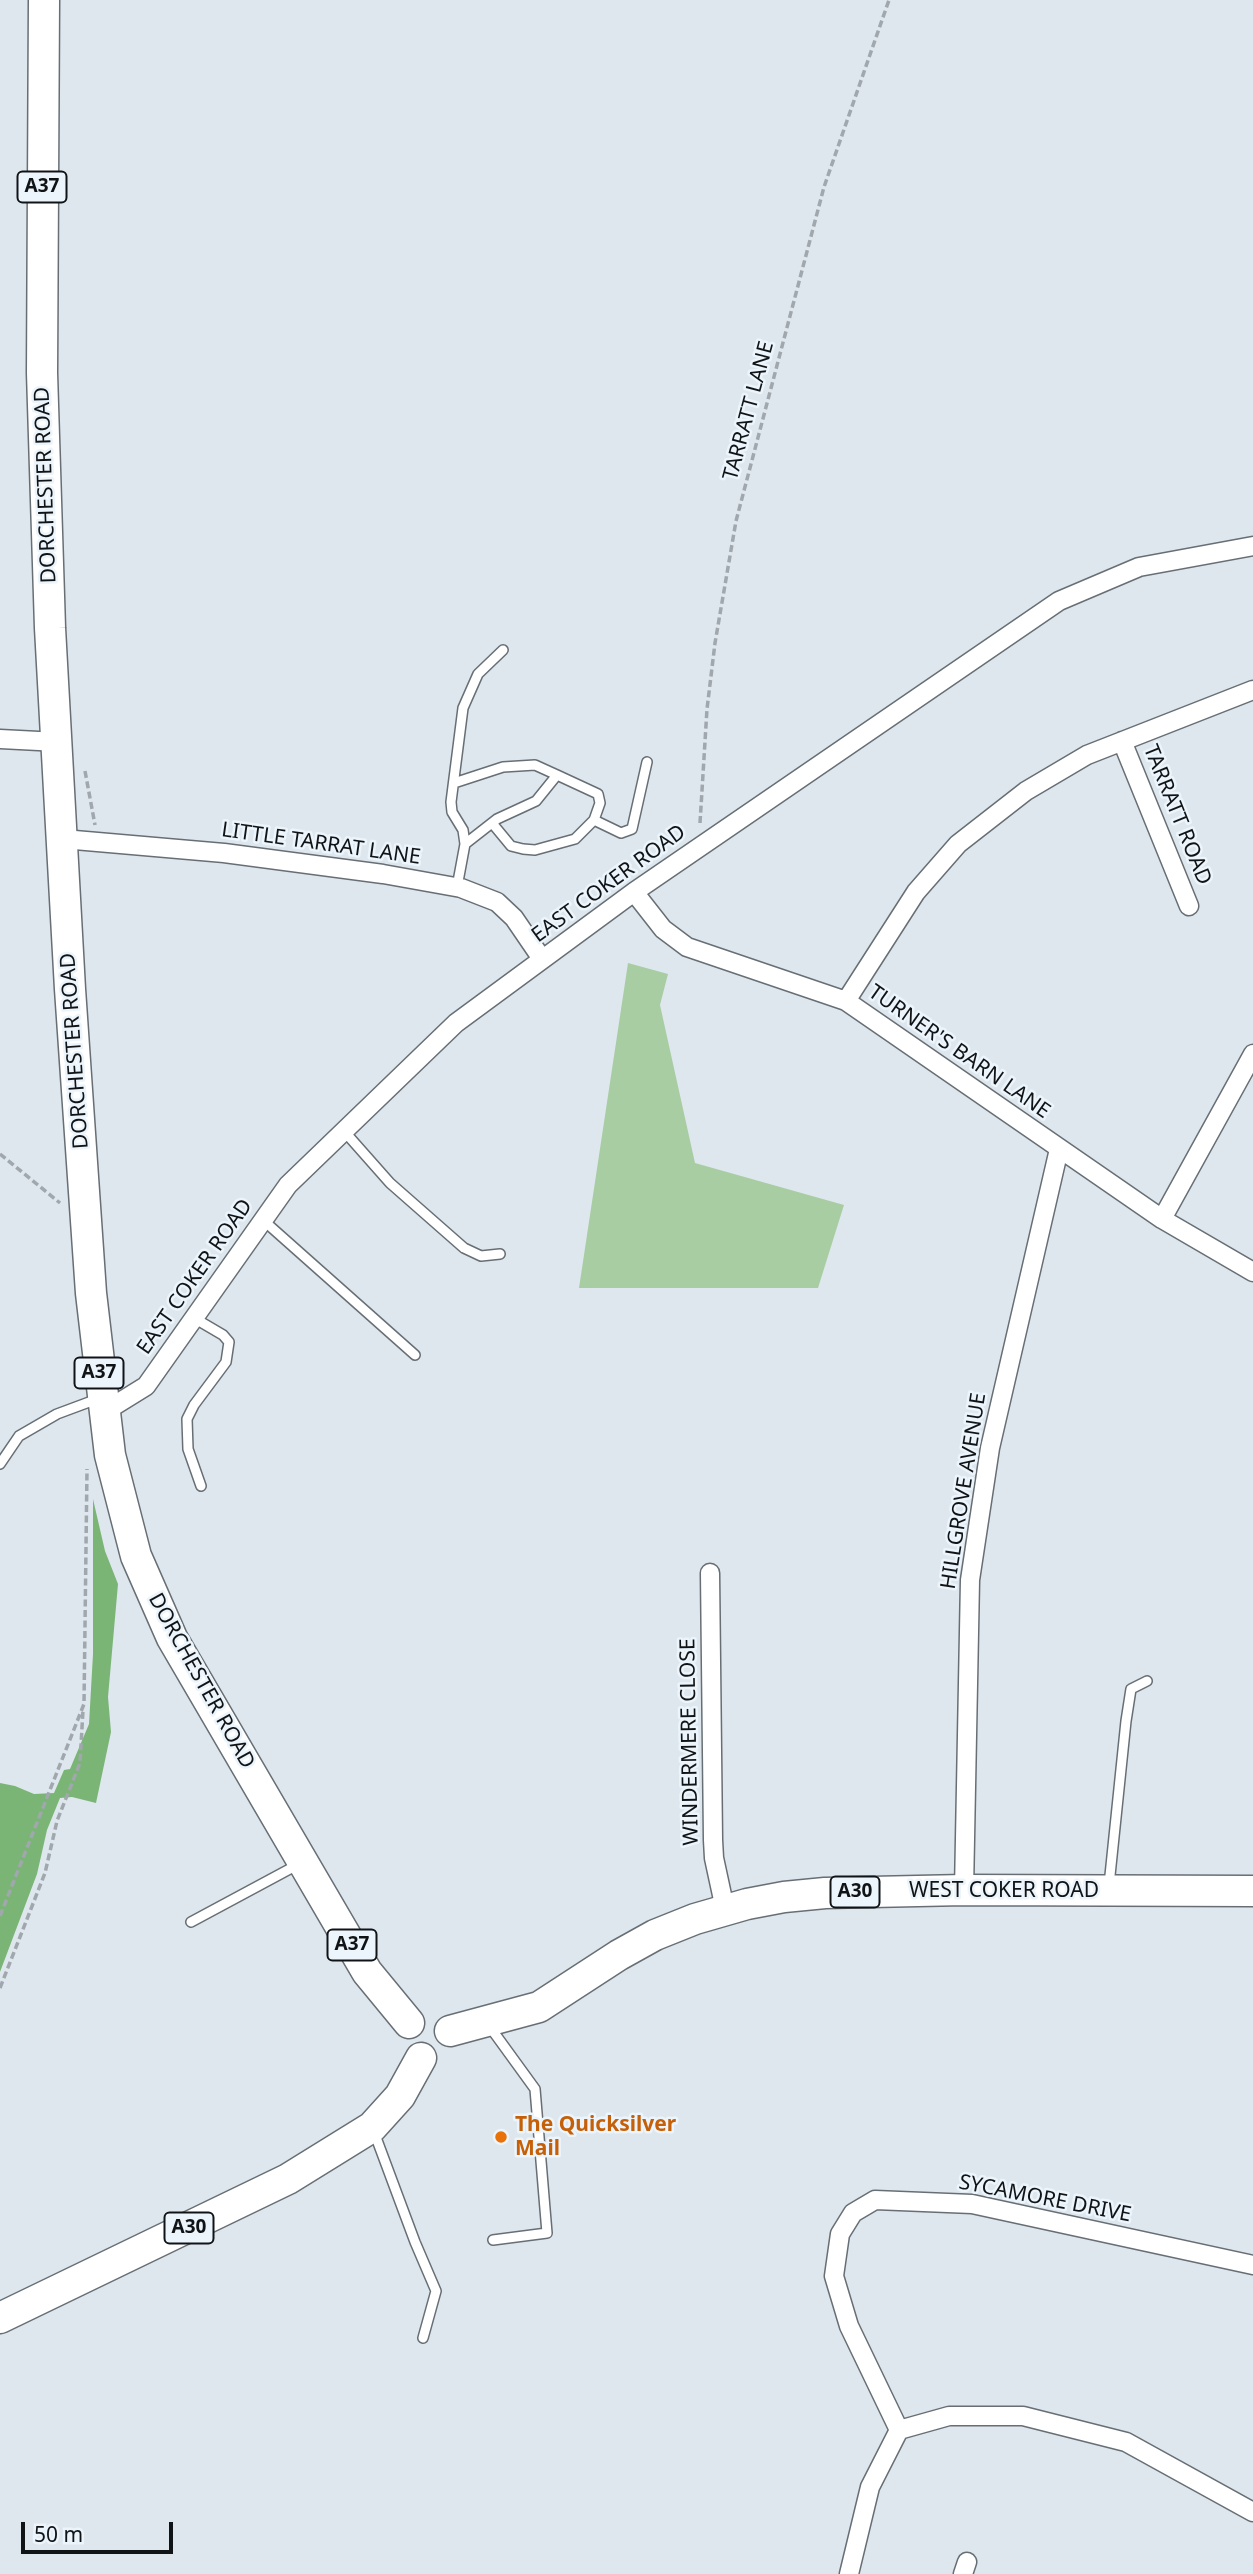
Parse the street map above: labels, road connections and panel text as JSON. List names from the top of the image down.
{
  "streets": {
    "highway": [
      "A37",
      "DORCHESTER ROAD",
      "WEST COKER ROAD",
      "A30"
    ],
    "street": [
      "TARRATT ROAD",
      "LITTLE TARRAT LANE",
      "EAST COKER ROAD",
      "TURNER'S BARN LANE",
      "HILLGROVE AVENUE",
      "WINDERMERE CLOSE",
      "SYCAMORE DRIVE"
    ],
    "path": ["TARRATT LANE"]
  },
  "crossings": [
    ["TARRATT LANE", "EAST COKER ROAD"],
    ["DORCHESTER ROAD", "LITTLE TARRAT LANE"],
    ["DORCHESTER ROAD", "EAST COKER ROAD"],
    ["DORCHESTER ROAD", "WEST COKER ROAD"],
    ["DORCHESTER ROAD", "A30"],
    ["TARRATT ROAD", "TURNER'S BARN LANE"],
    ["LITTLE TARRAT LANE", "EAST COKER ROAD"],
    ["EAST COKER ROAD", "TURNER'S BARN LANE"],
    ["TURNER'S BARN LANE", "HILLGROVE AVENUE"],
    ["HILLGROVE AVENUE", "WEST COKER ROAD"],
    ["WINDERMERE CLOSE", "WEST COKER ROAD"],
    ["WEST COKER ROAD", "A30"]
  ],
  "places": ["The Quicksilver Mail"],
  "scale_bar": "50 m"
}
